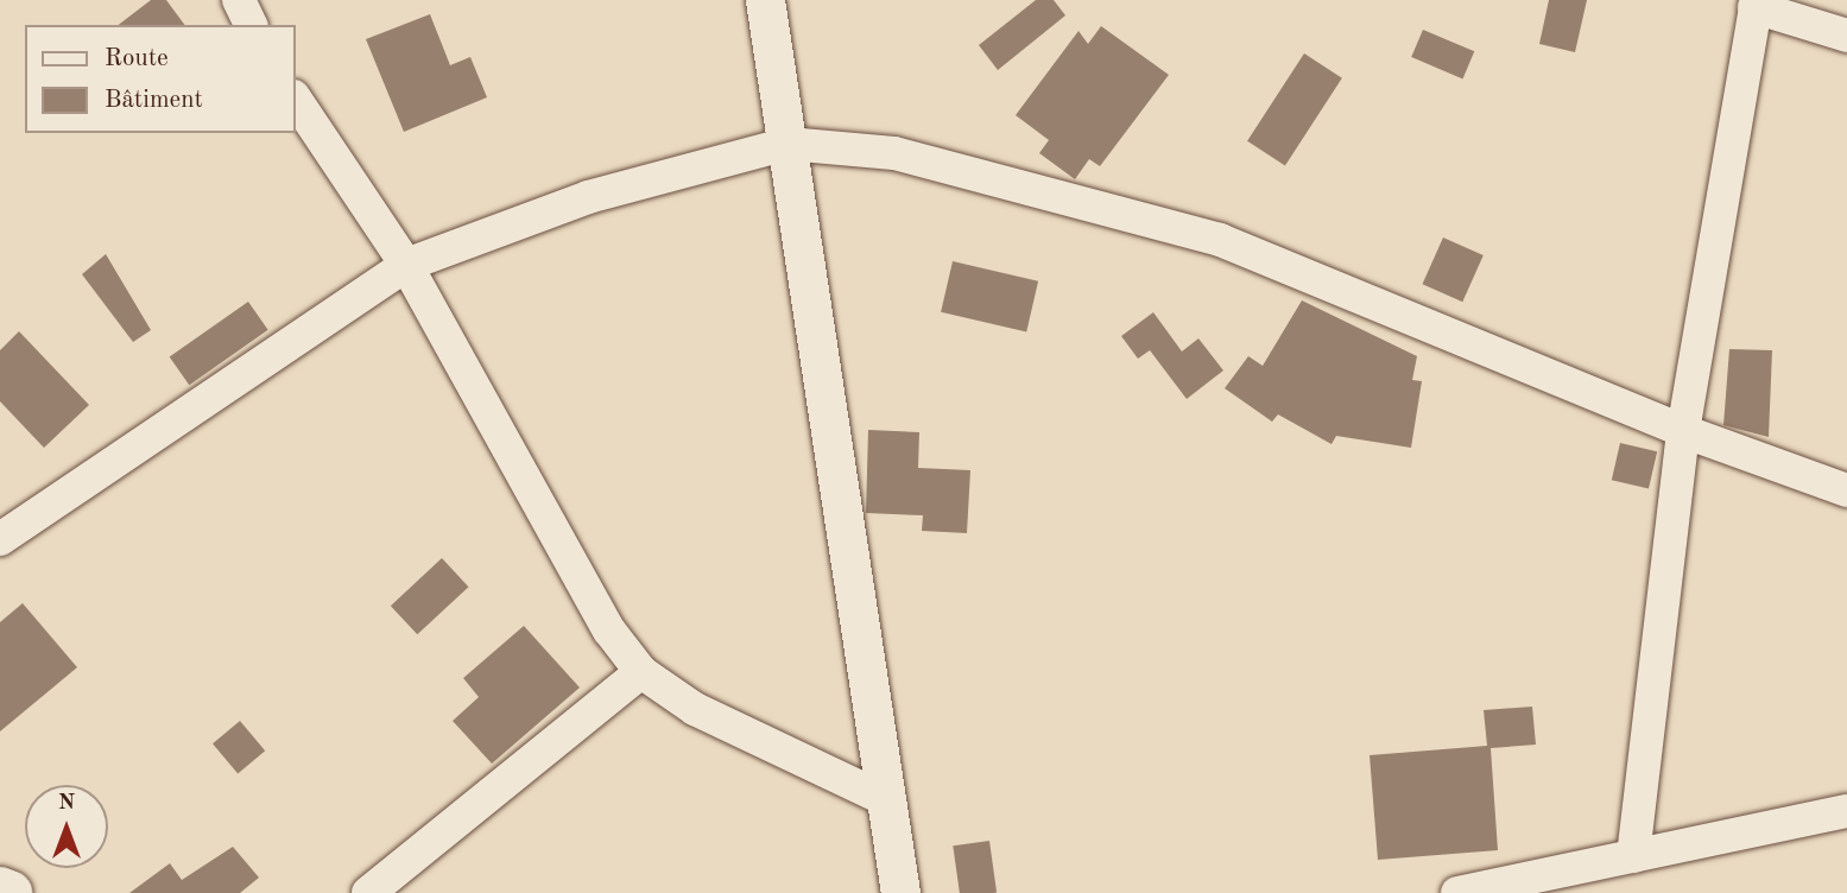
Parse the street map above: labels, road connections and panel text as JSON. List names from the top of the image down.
{
  "legend": ["Route", "Bâtiment"],
  "north": "top"
}
